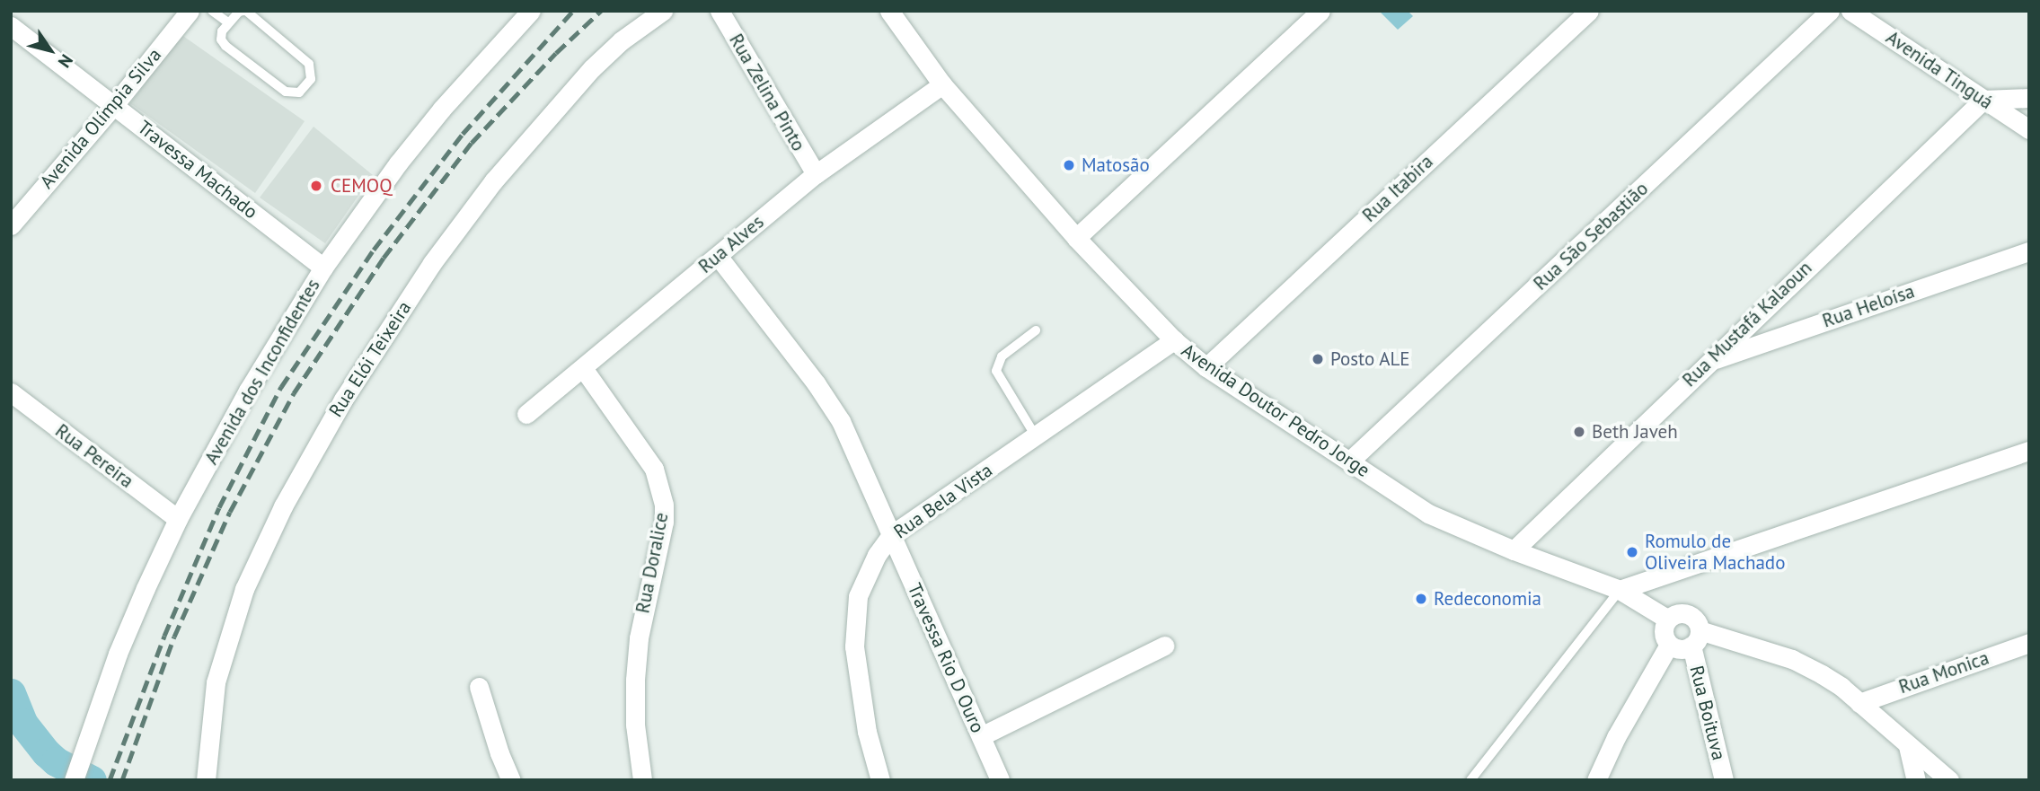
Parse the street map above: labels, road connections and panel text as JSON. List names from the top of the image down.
{
  "streets": {
    "street": [
      "Avenida Tinguá",
      "Rua Zelina Pinto",
      "Avenida Olímpia Silva",
      "Travessa Machado",
      "Rua Itabira",
      "Rua São Sebastião",
      "Rua Alves",
      "Rua Heloísa",
      "Rua Mustafá Kalaoun",
      "Rua Elói Teixeira",
      "Avenida dos Inconfidentes",
      "Avenida Doutor Pedro Jorge",
      "Rua Pereira",
      "Rua Bela Vista",
      "Rua Doralice",
      "Travessa Rio D Ouro",
      "Rua Monica",
      "Rua Boituva"
    ]
  },
  "crossings": [
    ["Avenida Tinguá", "Rua Mustafá Kalaoun"],
    ["Rua Zelina Pinto", "Rua Alves"],
    ["Avenida Olímpia Silva", "Travessa Machado"],
    ["Travessa Machado", "Avenida dos Inconfidentes"],
    ["Rua Itabira", "Avenida Doutor Pedro Jorge"],
    ["Rua São Sebastião", "Avenida Doutor Pedro Jorge"],
    ["Rua Alves", "Avenida Doutor Pedro Jorge"],
    ["Rua Alves", "Rua Doralice"],
    ["Rua Alves", "Travessa Rio D Ouro"],
    ["Rua Heloísa", "Rua Mustafá Kalaoun"],
    ["Rua Mustafá Kalaoun", "Avenida Doutor Pedro Jorge"],
    ["Avenida dos Inconfidentes", "Rua Pereira"],
    ["Avenida Doutor Pedro Jorge", "Rua Bela Vista"],
    ["Avenida Doutor Pedro Jorge", "Rua Monica"],
    ["Avenida Doutor Pedro Jorge", "Rua Boituva"],
    ["Rua Bela Vista", "Travessa Rio D Ouro"]
  ],
  "places": [
    "Matosão",
    "CEMOQ",
    "Posto ALE",
    "Beth Javeh",
    "Romulo de Oliveira Machado",
    "Redeconomia"
  ],
  "north": "bottom right"
}
